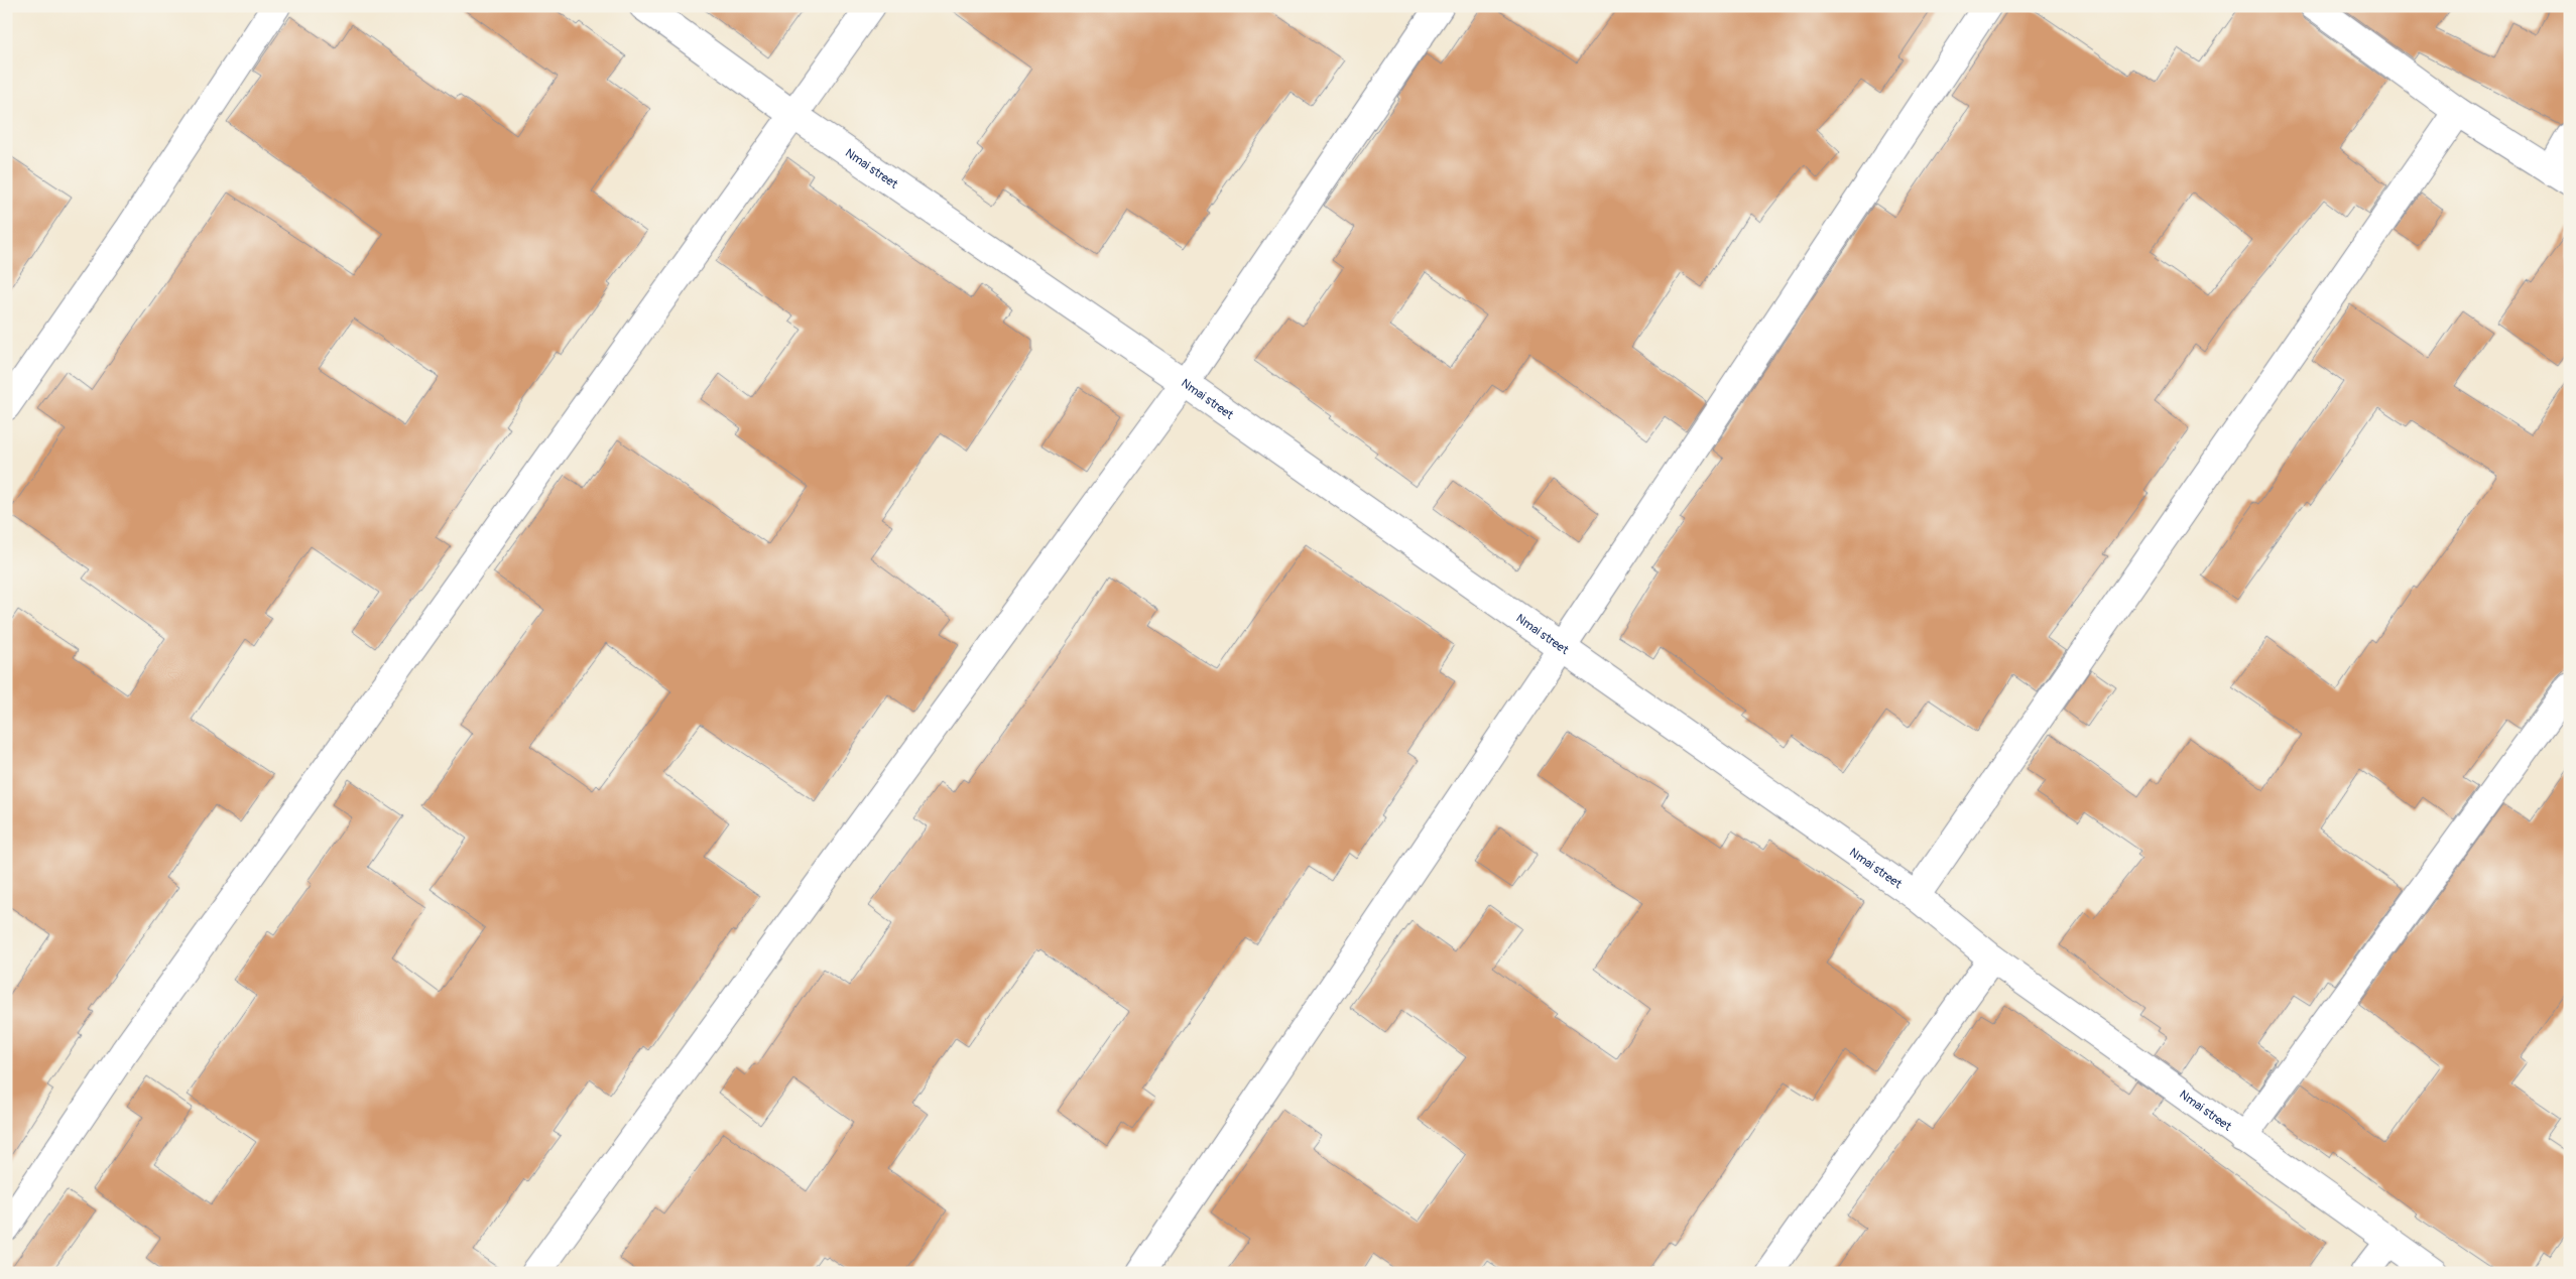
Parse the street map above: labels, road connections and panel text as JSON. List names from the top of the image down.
{
  "streets": {
    "street": ["Nmai street"]
  }
}
